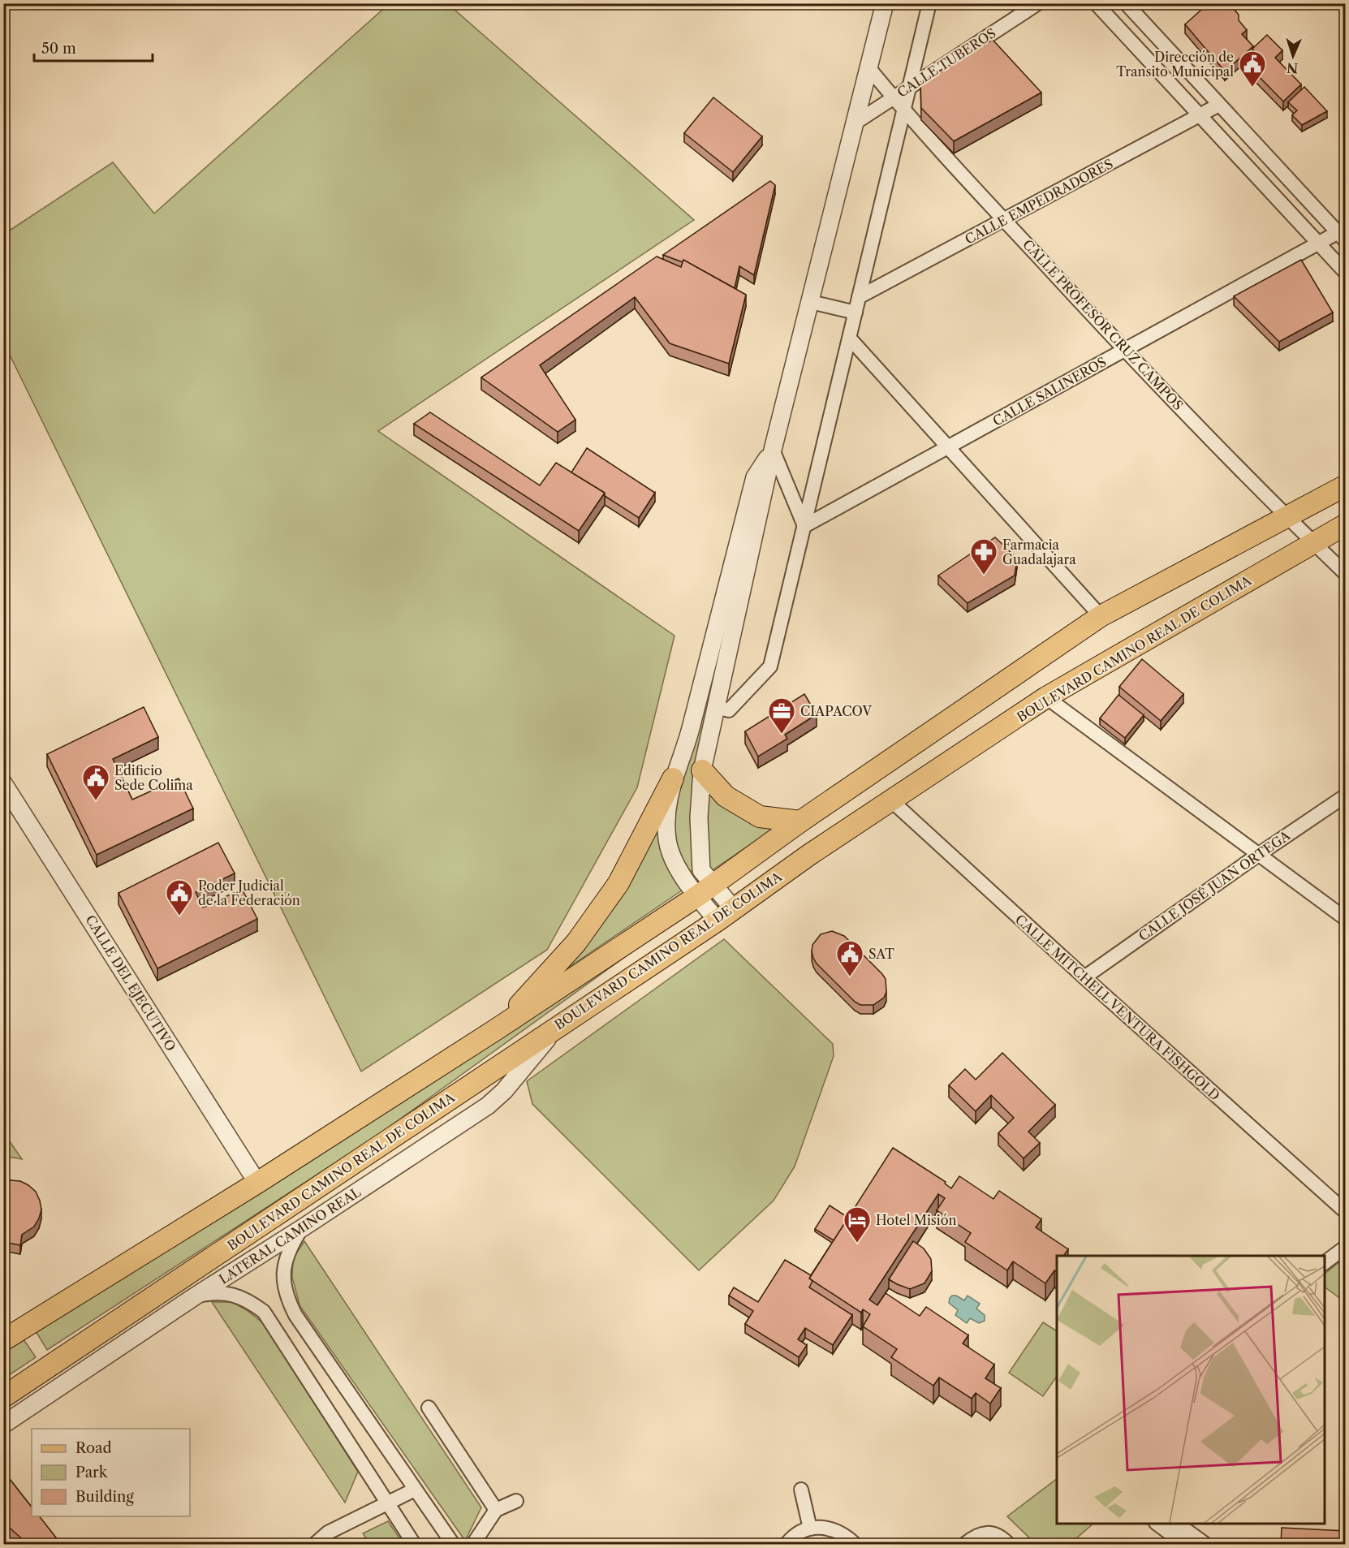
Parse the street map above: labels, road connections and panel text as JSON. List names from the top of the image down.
{
  "streets": {
    "main road": ["BOULEVARD CAMINO REAL DE COLIMA"],
    "street": [
      "CALLE TUBEROS",
      "CALLE EMPEDRADORES",
      "CALLE PROFESOR CRUZ CAMPOS",
      "CALLE SALINEROS",
      "CALLE JOSÉ JUAN ORTEGA",
      "CALLE DEL EJECUTIVO",
      "CALLE MITCHELL VENTURA FISHGOLD",
      "LATERAL CAMINO REAL"
    ]
  },
  "crossings": [
    ["CALLE TUBEROS", "CALLE PROFESOR CRUZ CAMPOS"],
    ["CALLE EMPEDRADORES", "CALLE PROFESOR CRUZ CAMPOS"],
    ["CALLE PROFESOR CRUZ CAMPOS", "CALLE SALINEROS"],
    ["CALLE PROFESOR CRUZ CAMPOS", "BOULEVARD CAMINO REAL DE COLIMA"],
    ["BOULEVARD CAMINO REAL DE COLIMA", "CALLE MITCHELL VENTURA FISHGOLD"],
    ["BOULEVARD CAMINO REAL DE COLIMA", "LATERAL CAMINO REAL"],
    ["CALLE JOSÉ JUAN ORTEGA", "CALLE MITCHELL VENTURA FISHGOLD"]
  ],
  "places": {
    "public building": [
      "Dirección de Transito Municipal",
      "Edificio Sede Colima",
      "Poder Judicial de la Federación",
      "SAT"
    ],
    "pharmacy": ["Farmacia Guadalajara"],
    "office": ["CIAPACOV"],
    "hotel": ["Hotel Misión"]
  },
  "legend": ["Road", "Park", "Building"],
  "scale_bar": "50 m",
  "north": "bottom"
}
